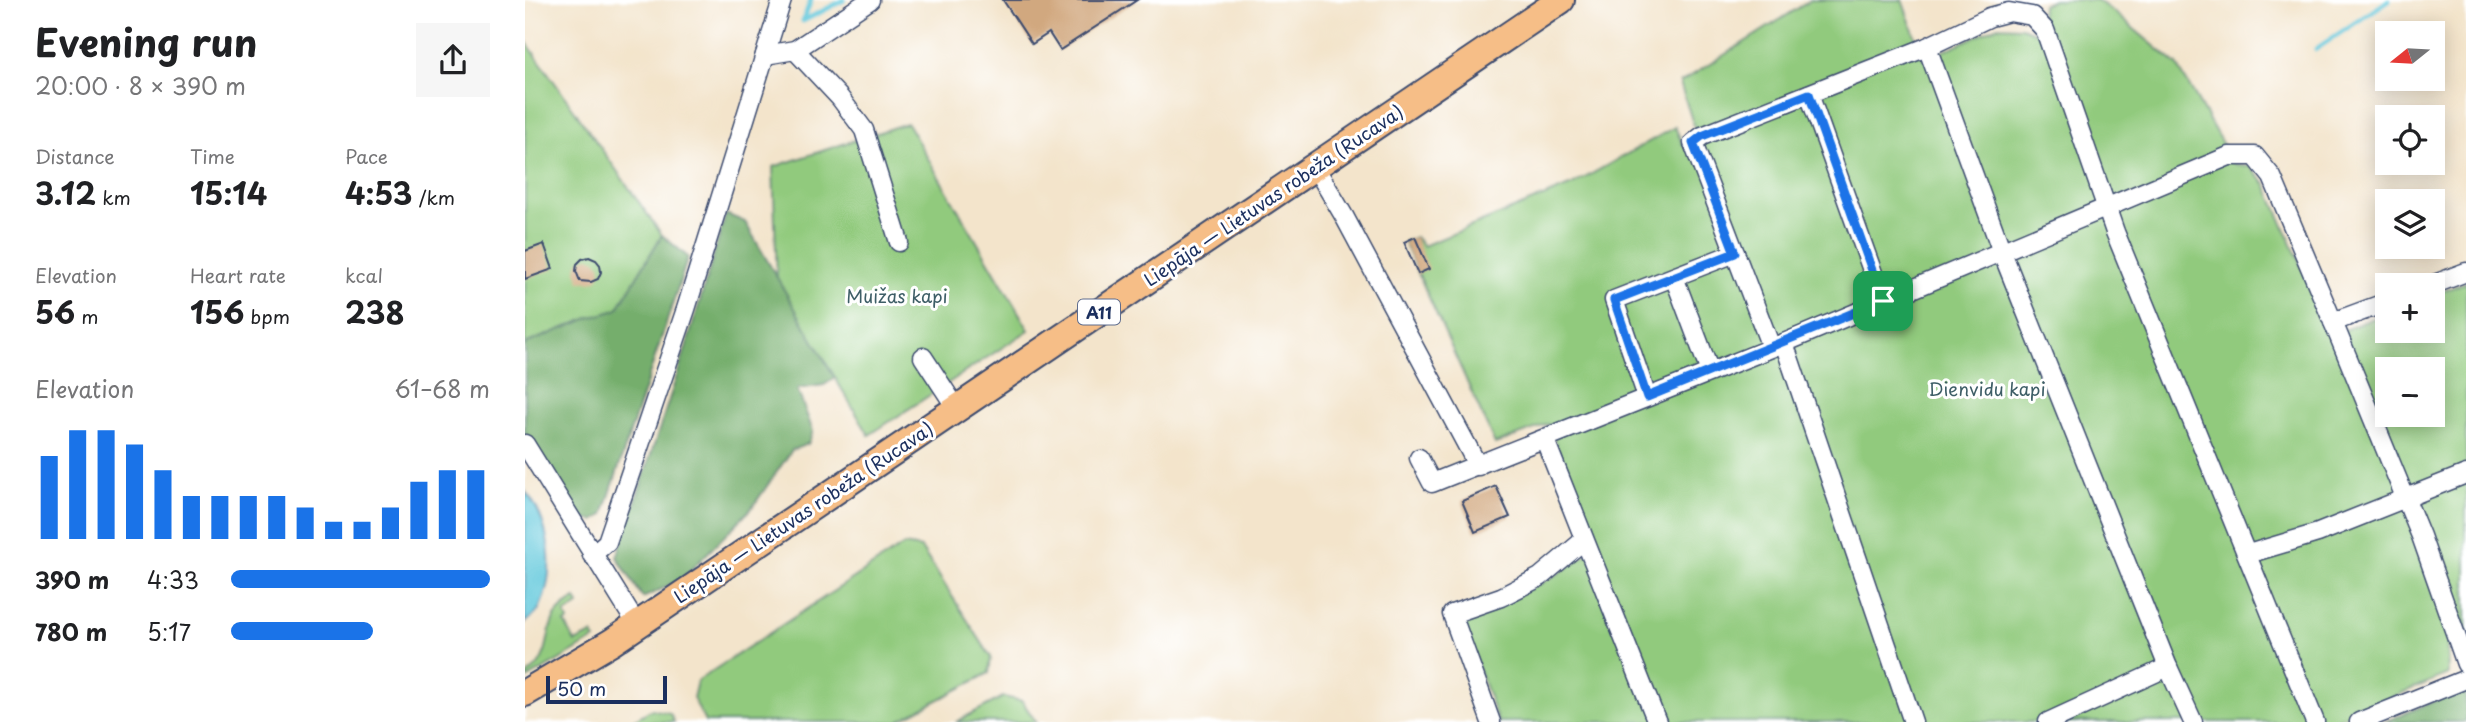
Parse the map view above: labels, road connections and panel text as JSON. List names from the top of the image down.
{
  "streets": {
    "highway": ["Liepāja — Lietuvas robeža (Rucava)", "A11"]
  },
  "crossings": [
    ["Liepāja — Lietuvas robeža (Rucava)", "A11"]
  ],
  "parks": ["Muižas kapi", "Dienvidu kapi"],
  "scale_bar": "50 m",
  "north": "left",
  "page": {
    "heading": ["Evening run", "20:00 · 8 × 390 m"],
    "map_buttons": ["+", "−"],
    "stats": [
      ["Distance", "3.12 km"],
      ["Time", "15:14"],
      ["Pace", "4:53 /km"],
      ["Elevation", "56 m"],
      ["Heart rate", "156 bpm"],
      ["kcal", "238"]
    ],
    "chart": ["Elevation", "61–68 m"],
    "list": [
      {
        "name": "390 m",
        "note": "4:33"
      },
      {
        "name": "780 m",
        "note": "5:17"
      }
    ],
    "scale": "50 m"
  }
}
